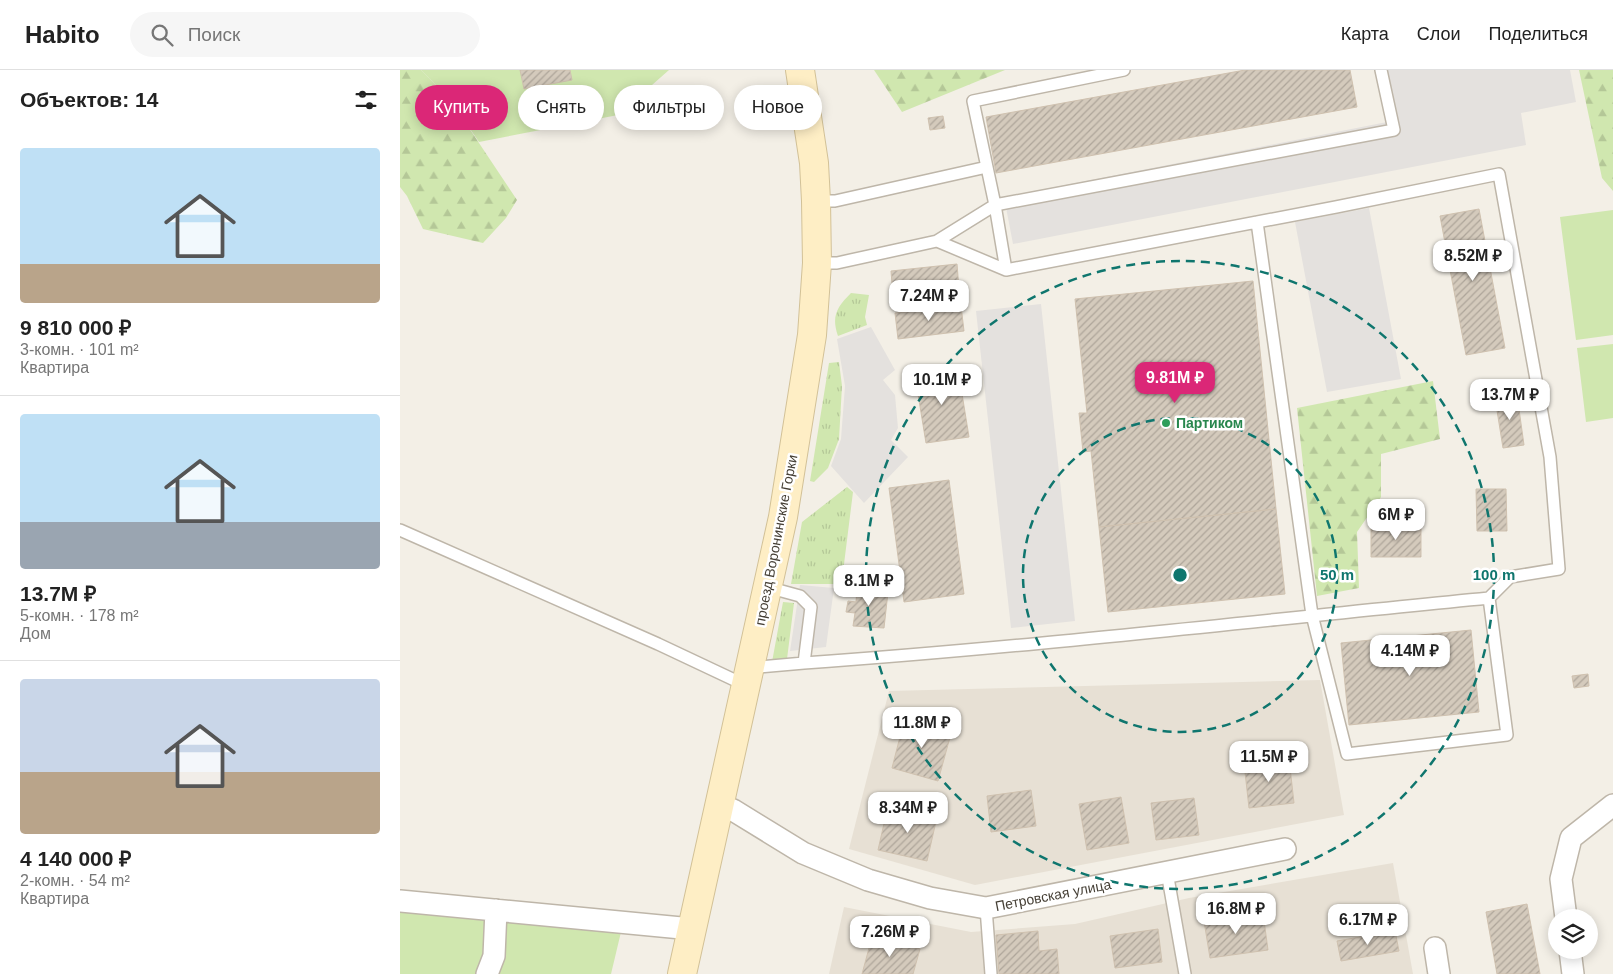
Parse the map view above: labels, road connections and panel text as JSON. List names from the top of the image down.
{
  "streets": {
    "street": ["проезд Воронинские Горки", "Петровская улица"]
  },
  "crossings": [
    ["проезд Воронинские Горки", "Петровская улица"]
  ],
  "places": ["Партиком"],
  "page": {
    "header": "Habito",
    "search": "Поиск",
    "nav": ["Карта", "Слои", "Поделиться"],
    "heading": "Объектов: 14",
    "chip": [
      "Купить",
      "Снять",
      "Фильтры",
      "Новое"
    ],
    "list": [
      {
        "name": "9 810 000 ₽",
        "note": "3-комн. · 101 m² · Квартира"
      },
      {
        "name": "13.7M ₽",
        "note": "5-комн. · 178 m² · Дом"
      },
      {
        "name": "4 140 000 ₽",
        "note": "2-комн. · 54 m² · Квартира"
      }
    ],
    "price": [
      "8.52M ₽",
      "7.24M ₽",
      "9.81M ₽",
      "10.1M ₽",
      "13.7M ₽",
      "6M ₽",
      "8.1M ₽",
      "4.14M ₽",
      "11.8M ₽",
      "11.5M ₽",
      "8.34M ₽",
      "16.8M ₽",
      "6.17M ₽",
      "7.26M ₽"
    ]
  },
  "rings": ["50 m", "100 m"]
}
